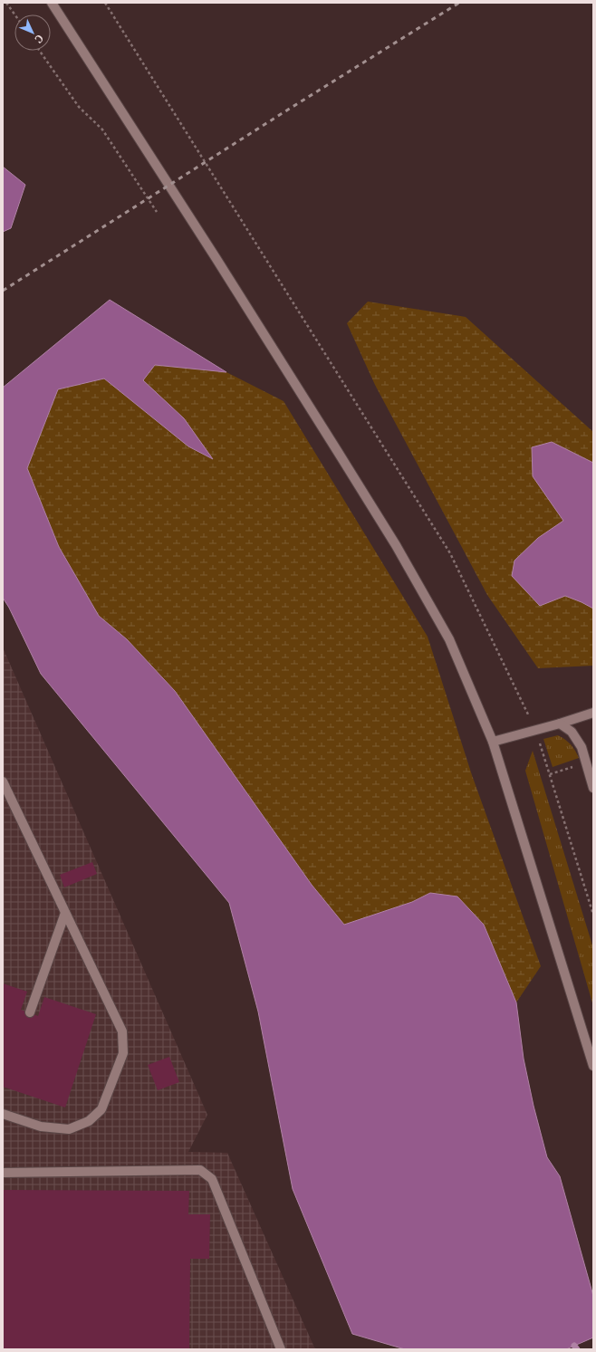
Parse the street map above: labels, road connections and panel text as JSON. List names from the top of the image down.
{
  "north": "bottom right"
}
